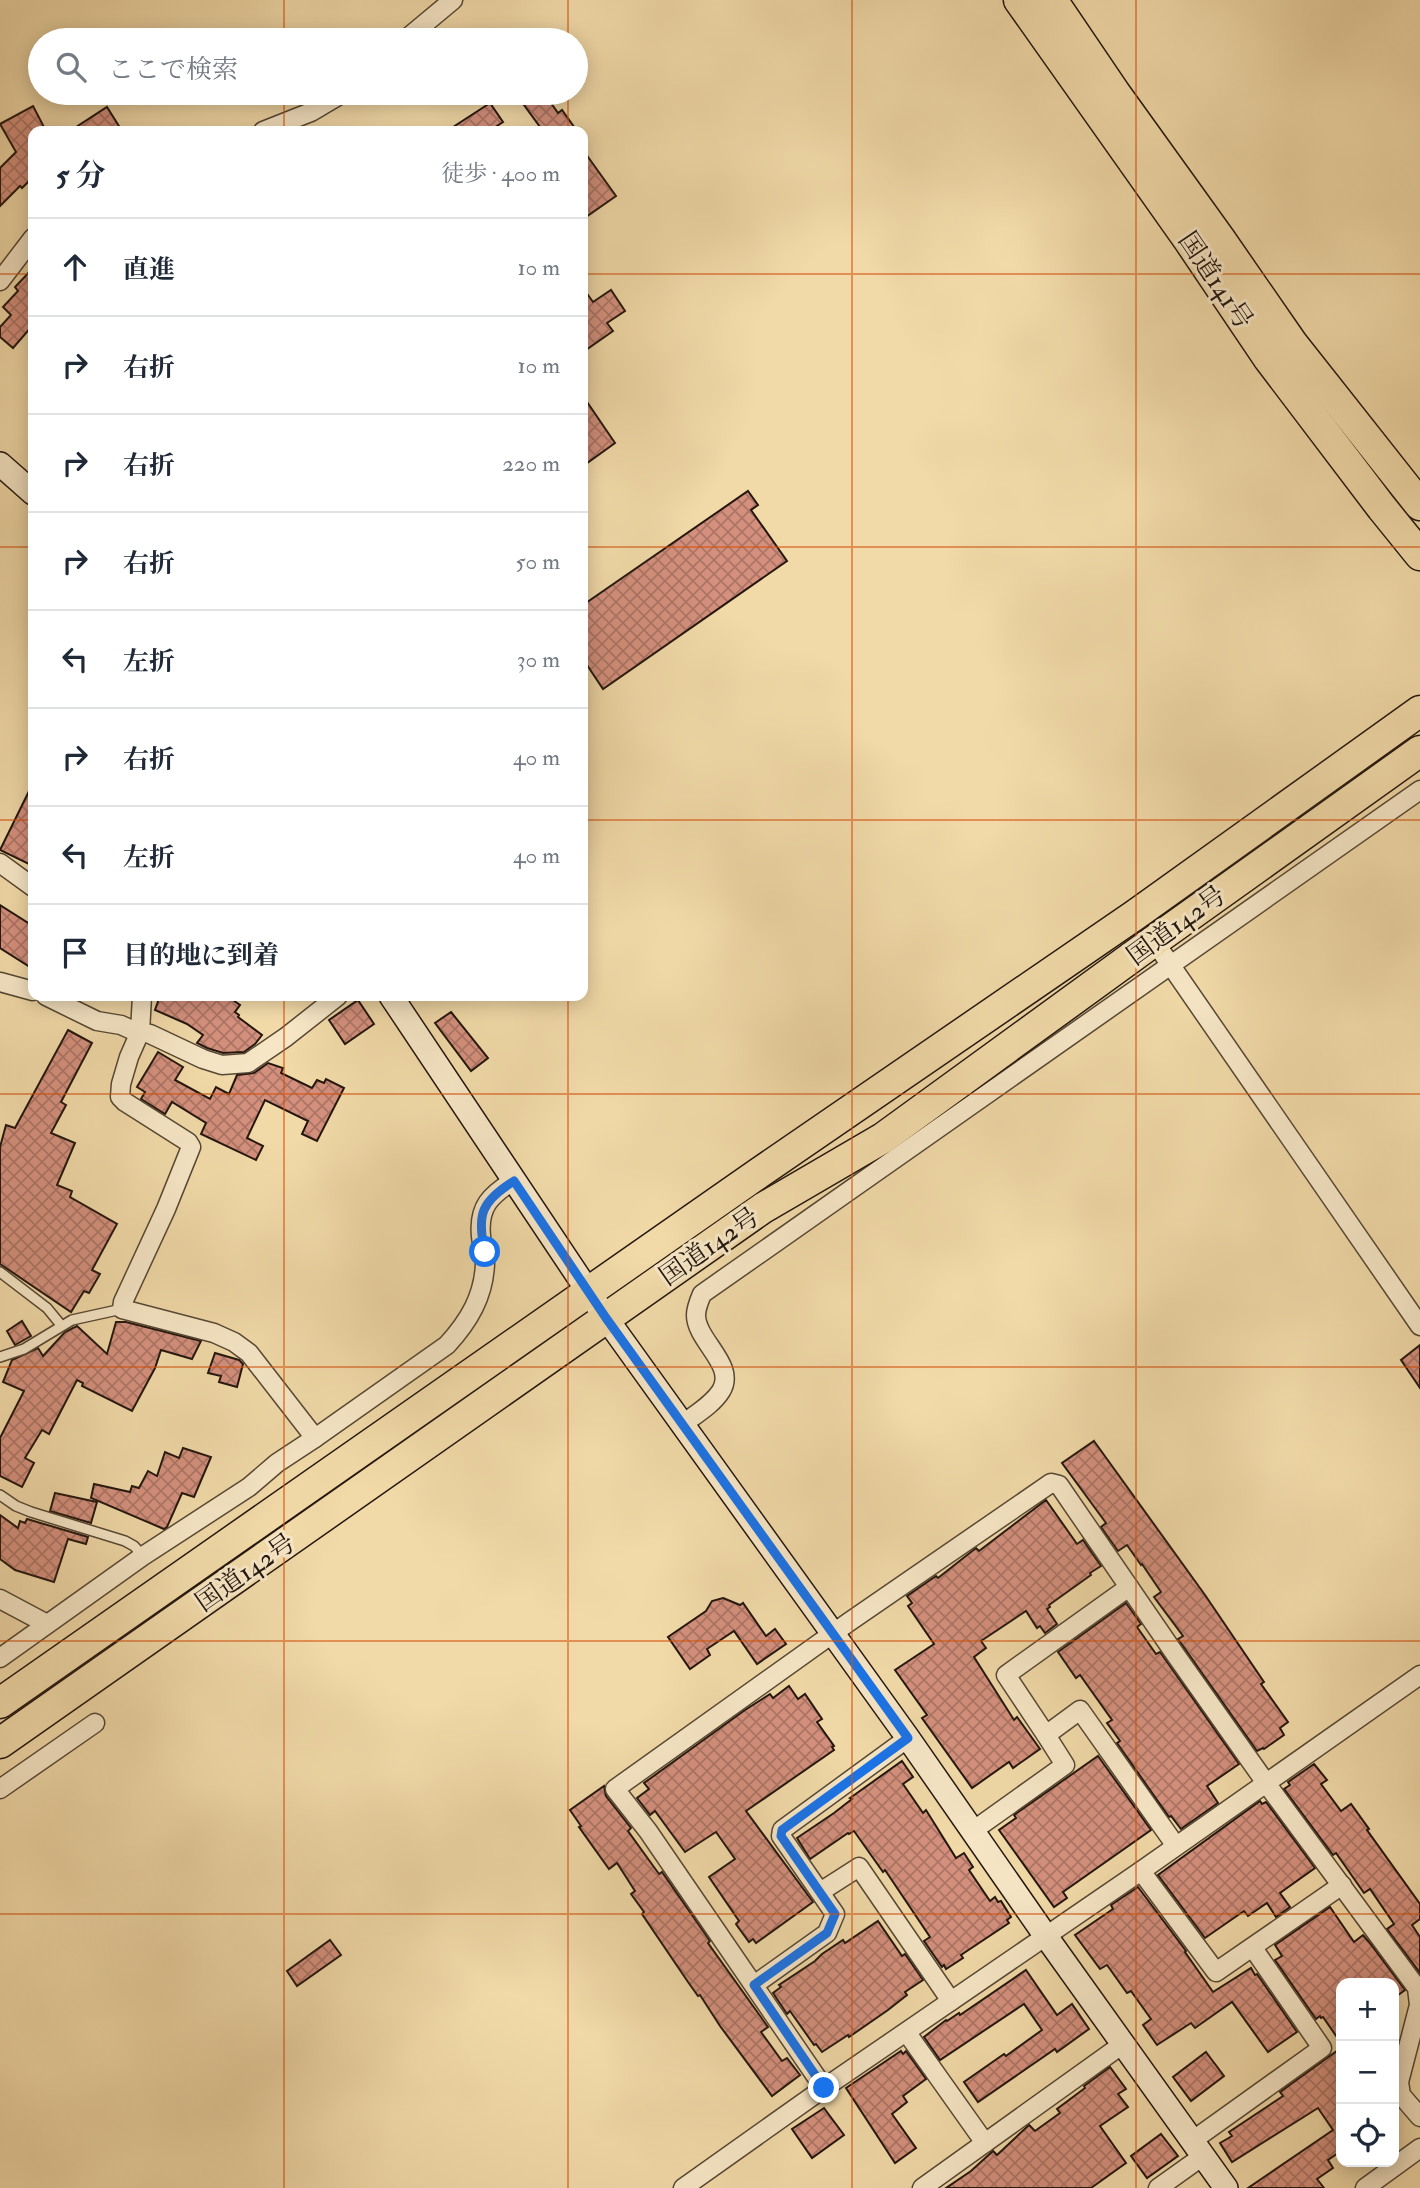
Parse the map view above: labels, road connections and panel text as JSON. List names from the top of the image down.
{
  "streets": {
    "highway": ["国道141号", "国道142号"]
  },
  "page": {
    "search": "ここで検索",
    "heading": ["5 分", "徒歩 · 400 m"],
    "list": [
      ["直進", "10 m"],
      ["右折", "10 m"],
      ["右折", "220 m"],
      ["右折", "50 m"],
      ["左折", "30 m"],
      ["右折", "40 m"],
      ["左折", "40 m"],
      "目的地に到着"
    ],
    "map_buttons": ["+", "−"]
  }
}
